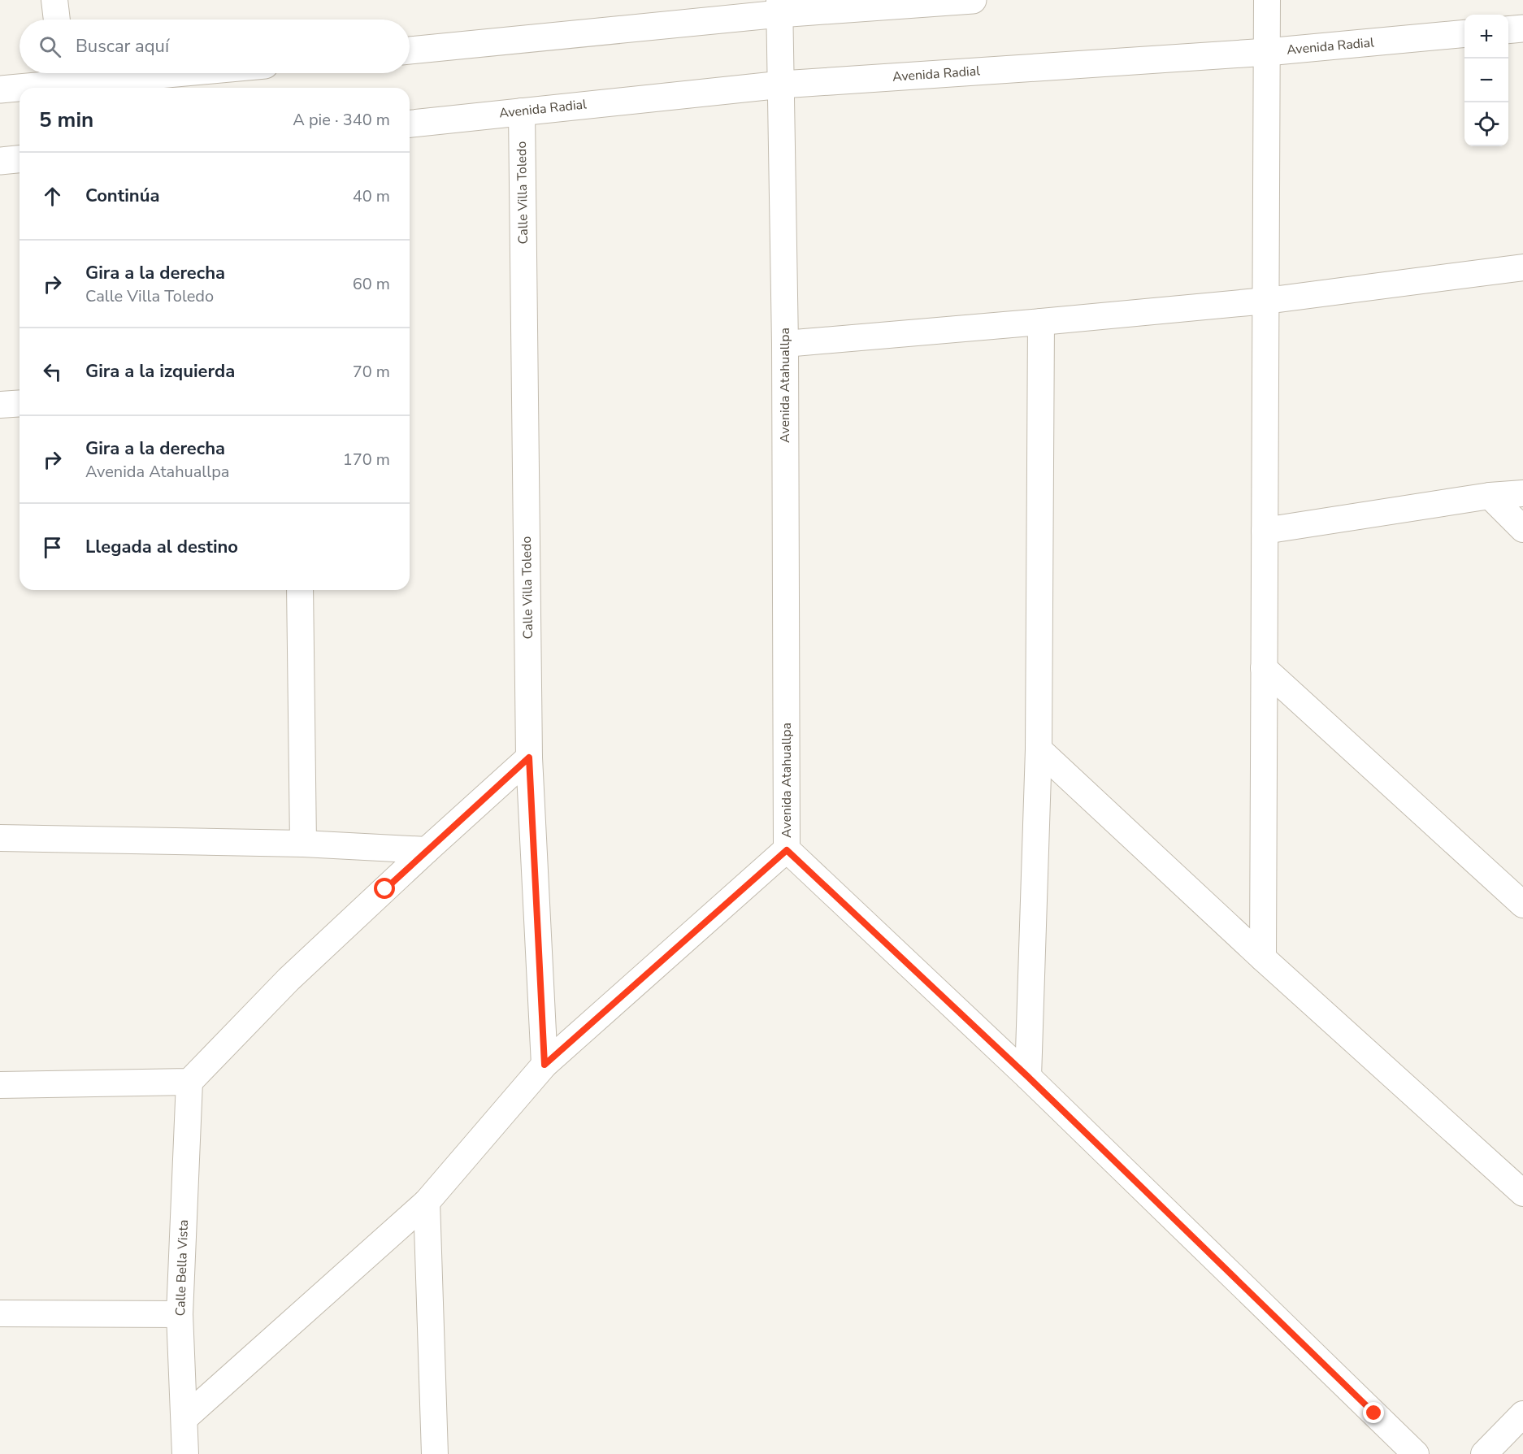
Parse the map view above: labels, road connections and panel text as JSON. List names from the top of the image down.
{
  "streets": {
    "street": [
      "Avenida Radial",
      "Calle Villa Toledo",
      "Avenida Atahuallpa",
      "Calle Bella Vista"
    ]
  },
  "crossings": [
    ["Avenida Radial", "Calle Villa Toledo"],
    ["Avenida Radial", "Avenida Atahuallpa"]
  ],
  "page": {
    "map_buttons": ["+", "−"],
    "search": "Buscar aquí",
    "heading": ["5 min", "A pie · 340 m"],
    "list": [
      ["Continúa", "40 m"],
      ["Gira a la derecha", "Calle Villa Toledo", "60 m"],
      ["Gira a la izquierda", "70 m"],
      ["Gira a la derecha", "Avenida Atahuallpa", "170 m"],
      "Llegada al destino"
    ]
  }
}
